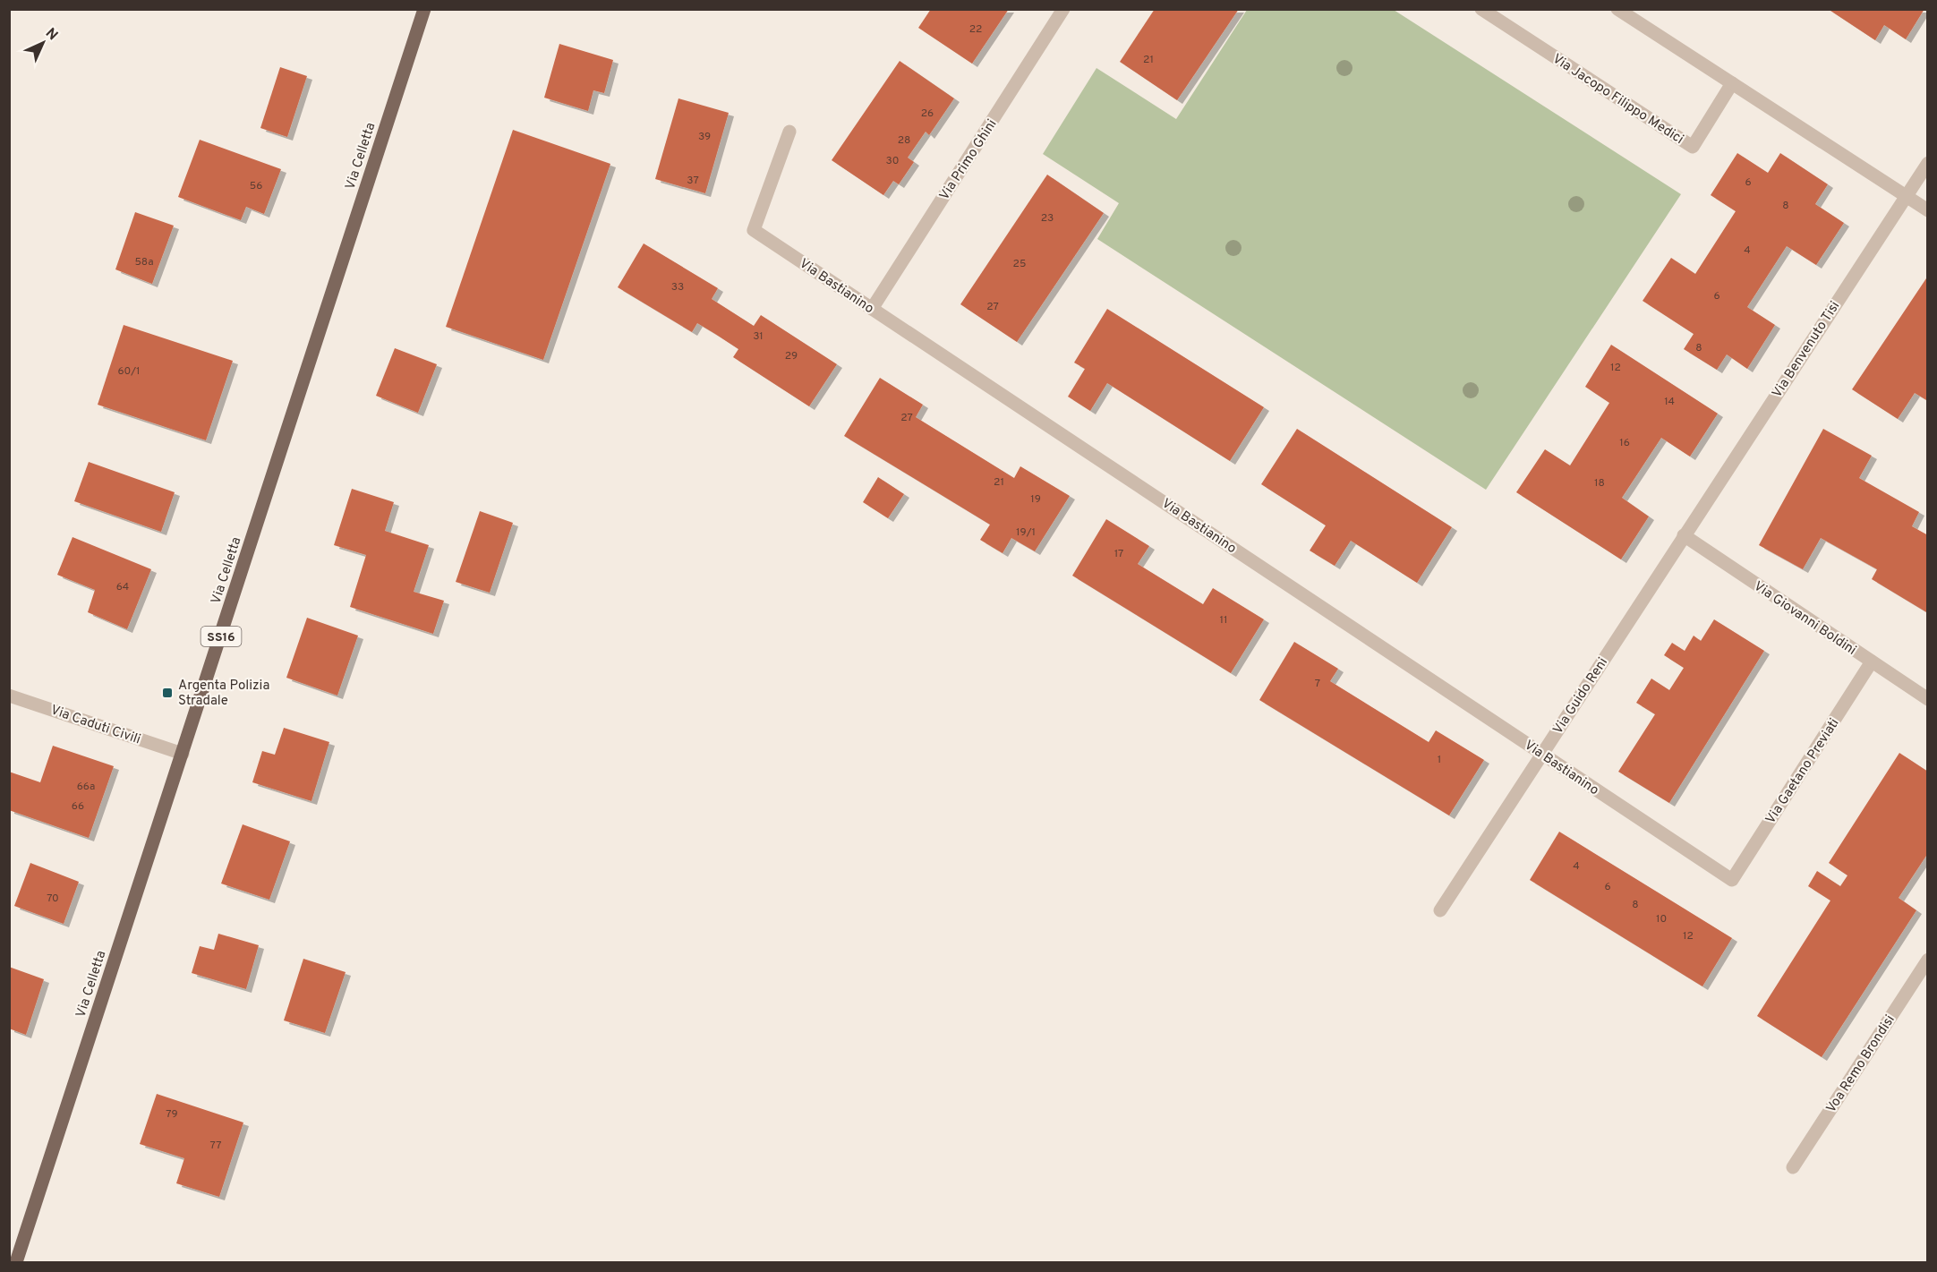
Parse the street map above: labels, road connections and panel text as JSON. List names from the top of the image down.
{
  "streets": {
    "main road": ["Via Celletta", "SS16"],
    "street": [
      "Via Jacopo Filippo Medici",
      "Via Primo Ghini",
      "Via Bastianino",
      "Via Benvenuto Tisi",
      "Via Giovanni Boldini",
      "Via Guido Reni",
      "Via Caduti Civili",
      "Via Gaetano Previati",
      "Voa Remo Brondisi"
    ]
  },
  "crossings": [
    ["Via Celletta", "Via Caduti Civili"],
    ["Via Primo Ghini", "Via Bastianino"],
    ["Via Bastianino", "Via Guido Reni"],
    ["Via Bastianino", "Via Gaetano Previati"],
    ["Via Benvenuto Tisi", "Via Giovanni Boldini"],
    ["Via Benvenuto Tisi", "Via Guido Reni"],
    ["Via Giovanni Boldini", "Via Guido Reni"],
    ["Via Giovanni Boldini", "Via Gaetano Previati"]
  ],
  "places": {
    "transit": ["Argenta Polizia Stradale"]
  },
  "house_numbers": [
    "22",
    "21",
    "26",
    "39",
    "28",
    "30",
    "37",
    "6",
    "56",
    "8",
    "23",
    "4",
    "58a",
    "25",
    "33",
    "6",
    "27",
    "31",
    "8",
    "29",
    "12",
    "60/1",
    "14",
    "27",
    "16",
    "21",
    "18",
    "19",
    "19/1",
    "17",
    "64",
    "11",
    "7",
    "1",
    "66a",
    "66",
    "4",
    "6",
    "70",
    "8",
    "10",
    "12",
    "79",
    "77"
  ],
  "north": "top right"
}
